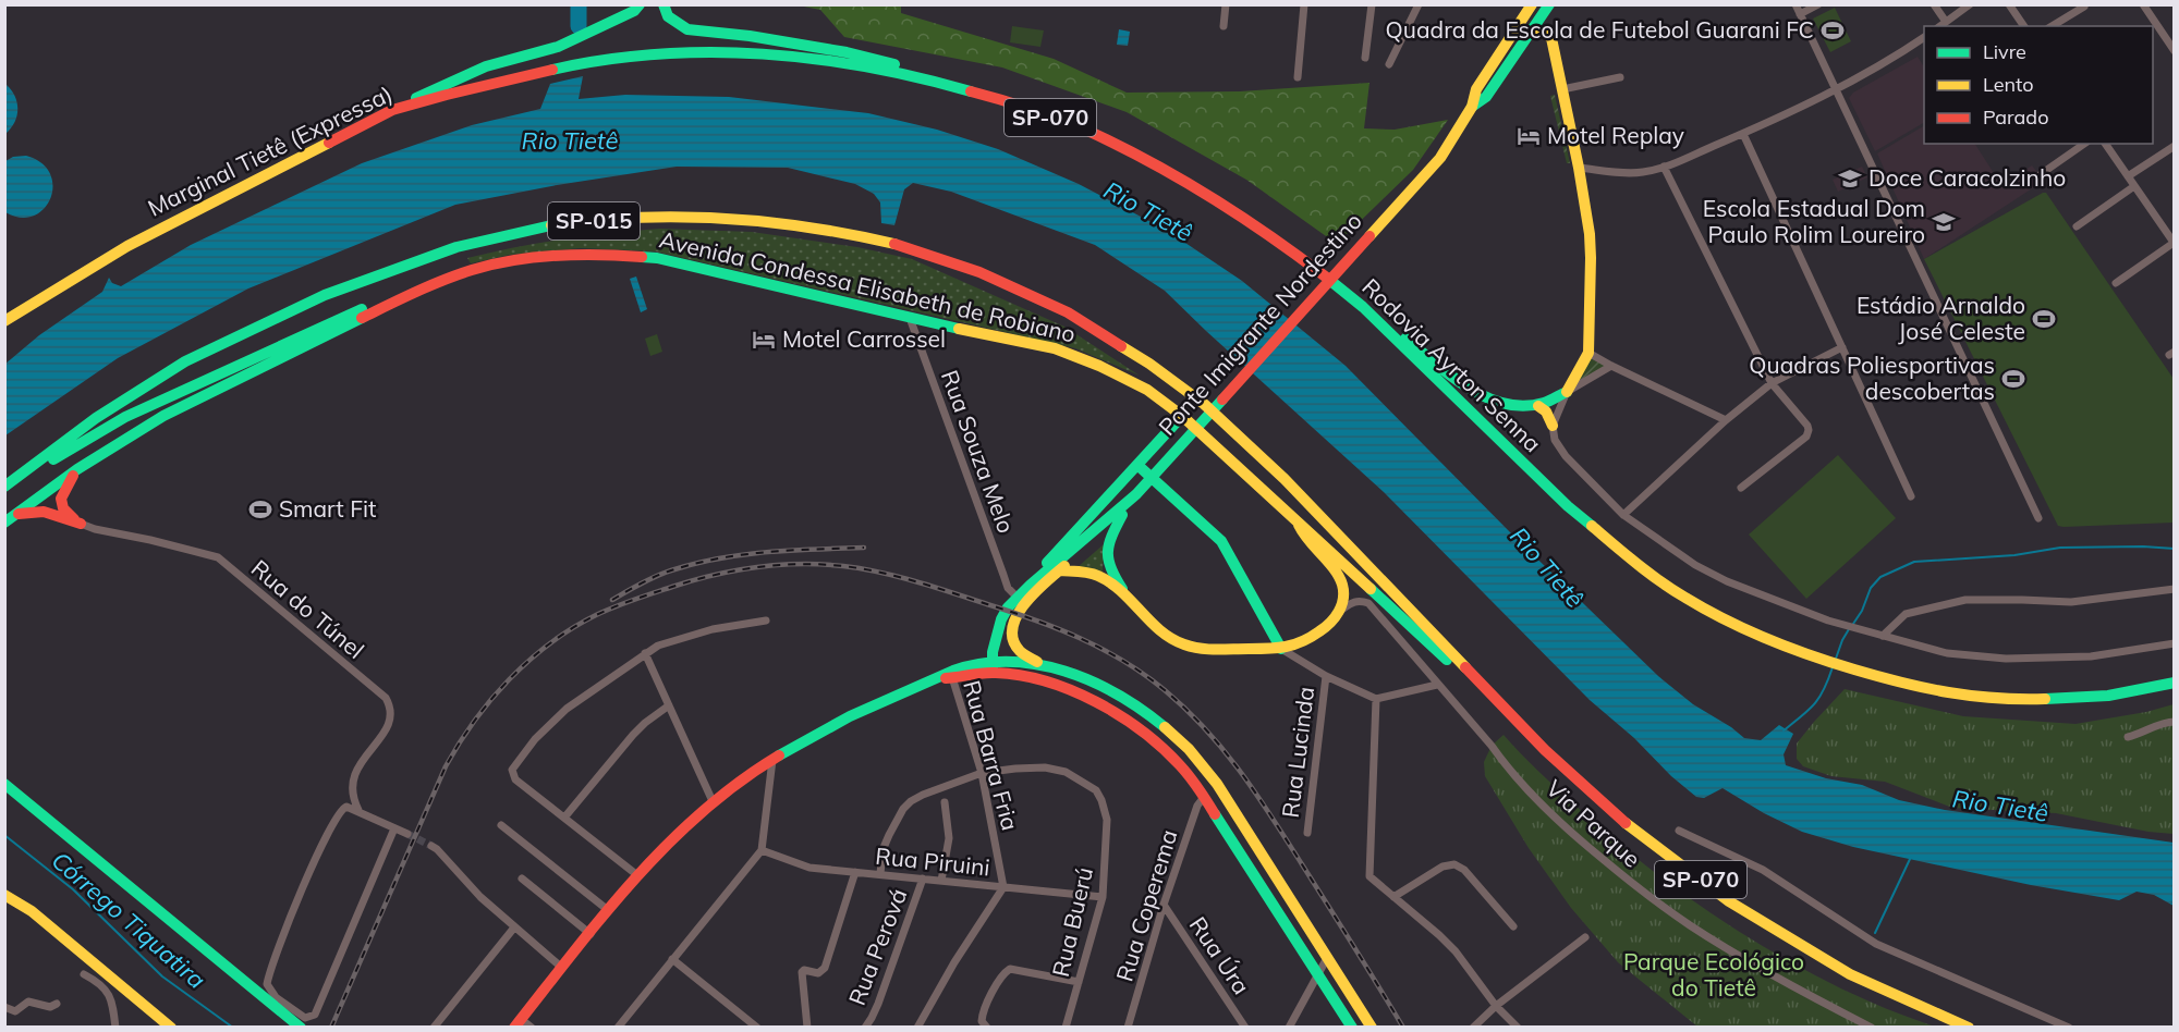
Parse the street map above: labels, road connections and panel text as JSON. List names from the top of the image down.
{
  "streets": {
    "main road": [
      "SP-070",
      "Marginal Tietê (Expressa)",
      "SP-015",
      "Avenida Condessa Elisabeth de Robiano",
      "Ponte Imigrante Nordestino",
      "Rodovia Ayrton Senna"
    ],
    "street": [
      "Rua Souza Melo",
      "Rua do Túnel",
      "Rua Lucinda",
      "Rua Barra Fria",
      "Via Parque",
      "Rua Piruini",
      "Rua Coperema",
      "Rua Buerú",
      "Rua Perová",
      "Rua Úra"
    ]
  },
  "crossings": [
    ["SP-070", "SP-015"],
    ["Marginal Tietê (Expressa)", "Rodovia Ayrton Senna"],
    ["Avenida Condessa Elisabeth de Robiano", "Rua Souza Melo"],
    ["Rua Barra Fria", "Rua Piruini"],
    ["Rua Barra Fria", "Rua Buerú"],
    ["Rua Piruini", "Rua Buerú"],
    ["Rua Piruini", "Rua Perová"],
    ["Rua Coperema", "Rua Úra"]
  ],
  "water": ["Rio Tietê", "Córrego Tiquatira"],
  "parks": ["Parque Ecológico do Tietê"],
  "places": {
    "sports": [
      "Quadra da Escola de Futebol Guarani FC",
      "Estádio Arnaldo José Celeste",
      "Quadras Poliesportivas descobertas",
      "Smart Fit"
    ],
    "hotel": ["Motel Replay", "Motel Carrossel"],
    "school or university": ["Doce Caracolzinho", "Escola Estadual Dom Paulo Rolim Loureiro"]
  },
  "legend": ["Livre", "Lento", "Parado"]
}
